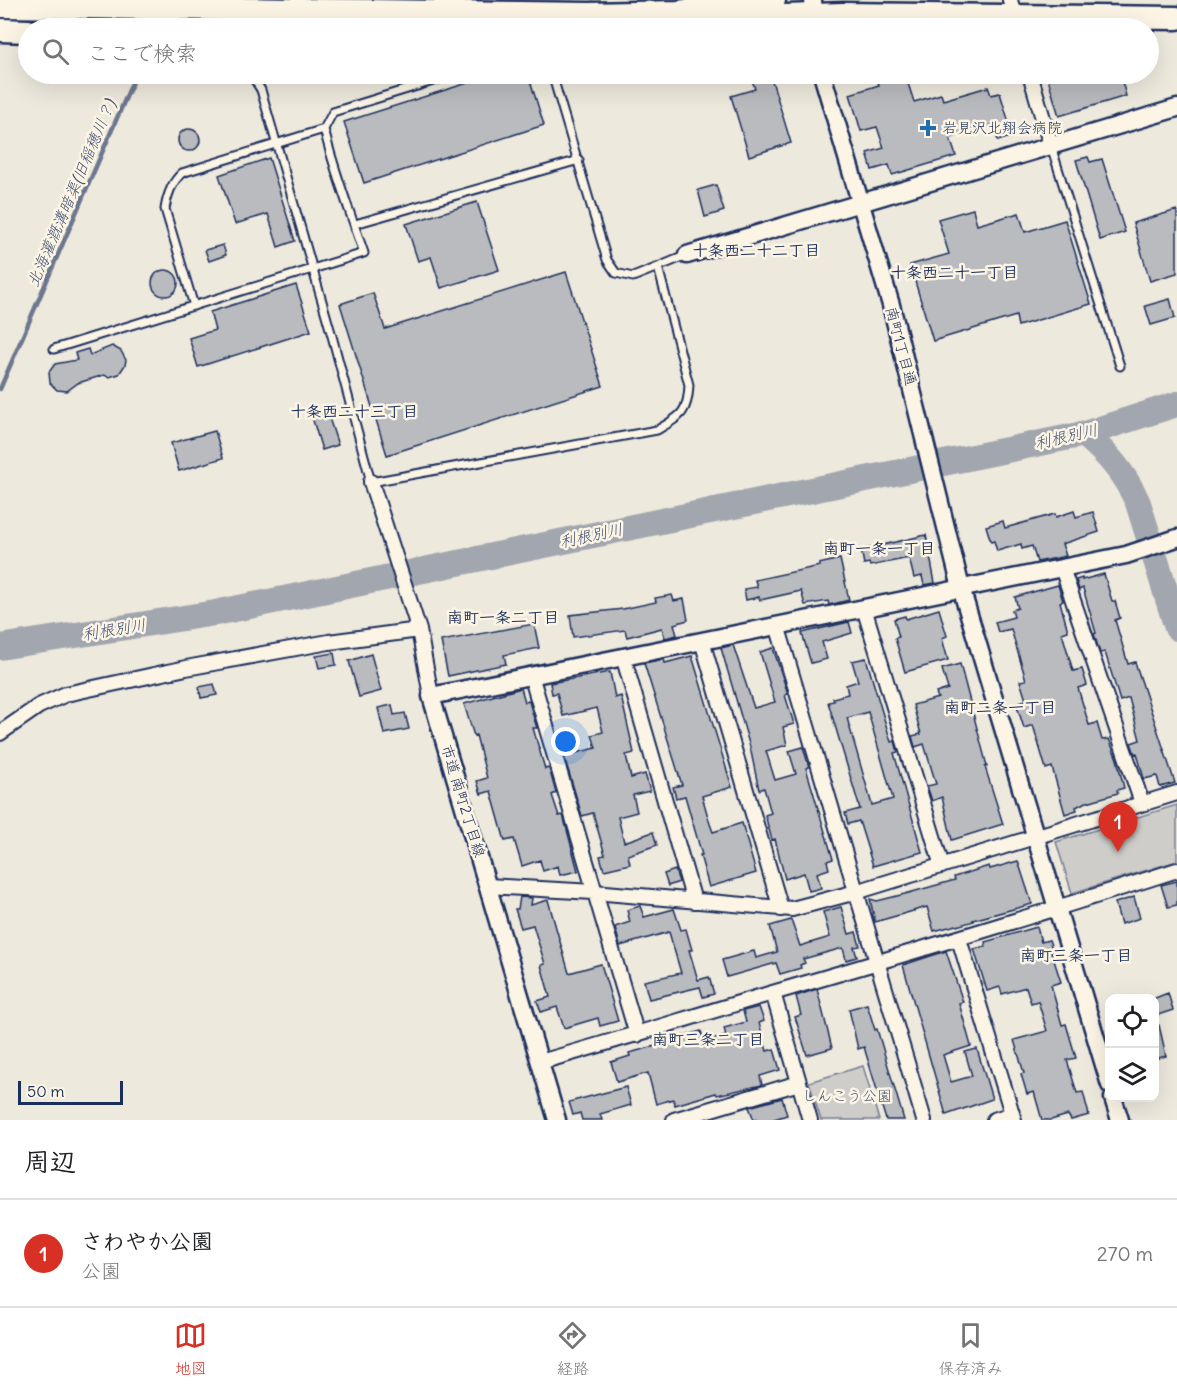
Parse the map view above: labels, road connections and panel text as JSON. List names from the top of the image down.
{
  "streets": {
    "street": ["南町1丁目通", "市道 南町2丁目線"]
  },
  "districts": [
    "十条西二十二丁目",
    "十条西二十一丁目",
    "十条西二十三丁目",
    "南町一条一丁目",
    "南町一条二丁目",
    "南町二条一丁目",
    "南町三条一丁目",
    "南町三条二丁目"
  ],
  "water": ["北海灌漑溝暗渠(旧稲穂川？)", "利根別川"],
  "parks": ["しんこう公園"],
  "places": {
    "health": ["岩見沢北翔会病院"]
  },
  "scale_bar": "50 m",
  "page": {
    "search": "ここで検索",
    "pins": "1",
    "scale": "50 m",
    "heading": "周辺",
    "list": [
      {
        "mark": "1",
        "name": "さわやか公園",
        "note": "公園",
        "value": "270 m"
      }
    ],
    "nav": ["地図", "経路", "保存済み"]
  }
}
